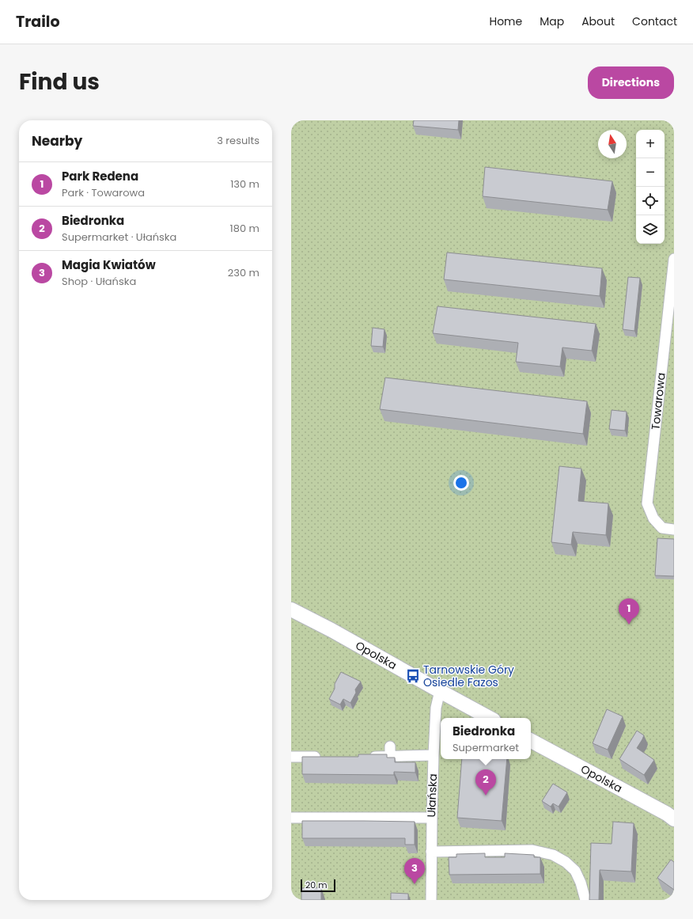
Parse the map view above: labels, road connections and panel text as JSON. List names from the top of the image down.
{
  "streets": {
    "street": ["Towarowa", "Opolska", "Ułańska"]
  },
  "crossings": [
    ["Opolska", "Ułańska"]
  ],
  "places": {
    "bus stop": ["Tarnowskie Góry Osiedle Fazos"]
  },
  "scale_bar": "20 m",
  "north": "top",
  "page": {
    "header": "Trailo",
    "nav": [
      "Home",
      "Map",
      "About",
      "Contact"
    ],
    "title": "Find us",
    "buttons": "Directions",
    "heading": ["Nearby", "3 results"],
    "map_buttons": ["+", "−"],
    "list": [
      {
        "mark": "1",
        "name": "Park Redena",
        "note": "Park · Towarowa",
        "value": "130 m"
      },
      {
        "mark": "2",
        "name": "Biedronka",
        "note": "Supermarket · Ułańska",
        "value": "180 m"
      },
      {
        "mark": "3",
        "name": "Magia Kwiatów",
        "note": "Shop · Ułańska",
        "value": "230 m"
      }
    ],
    "pins": ["1", "2", "3"],
    "popup": ["Biedronka", "Supermarket"],
    "scale": "20 m"
  }
}
